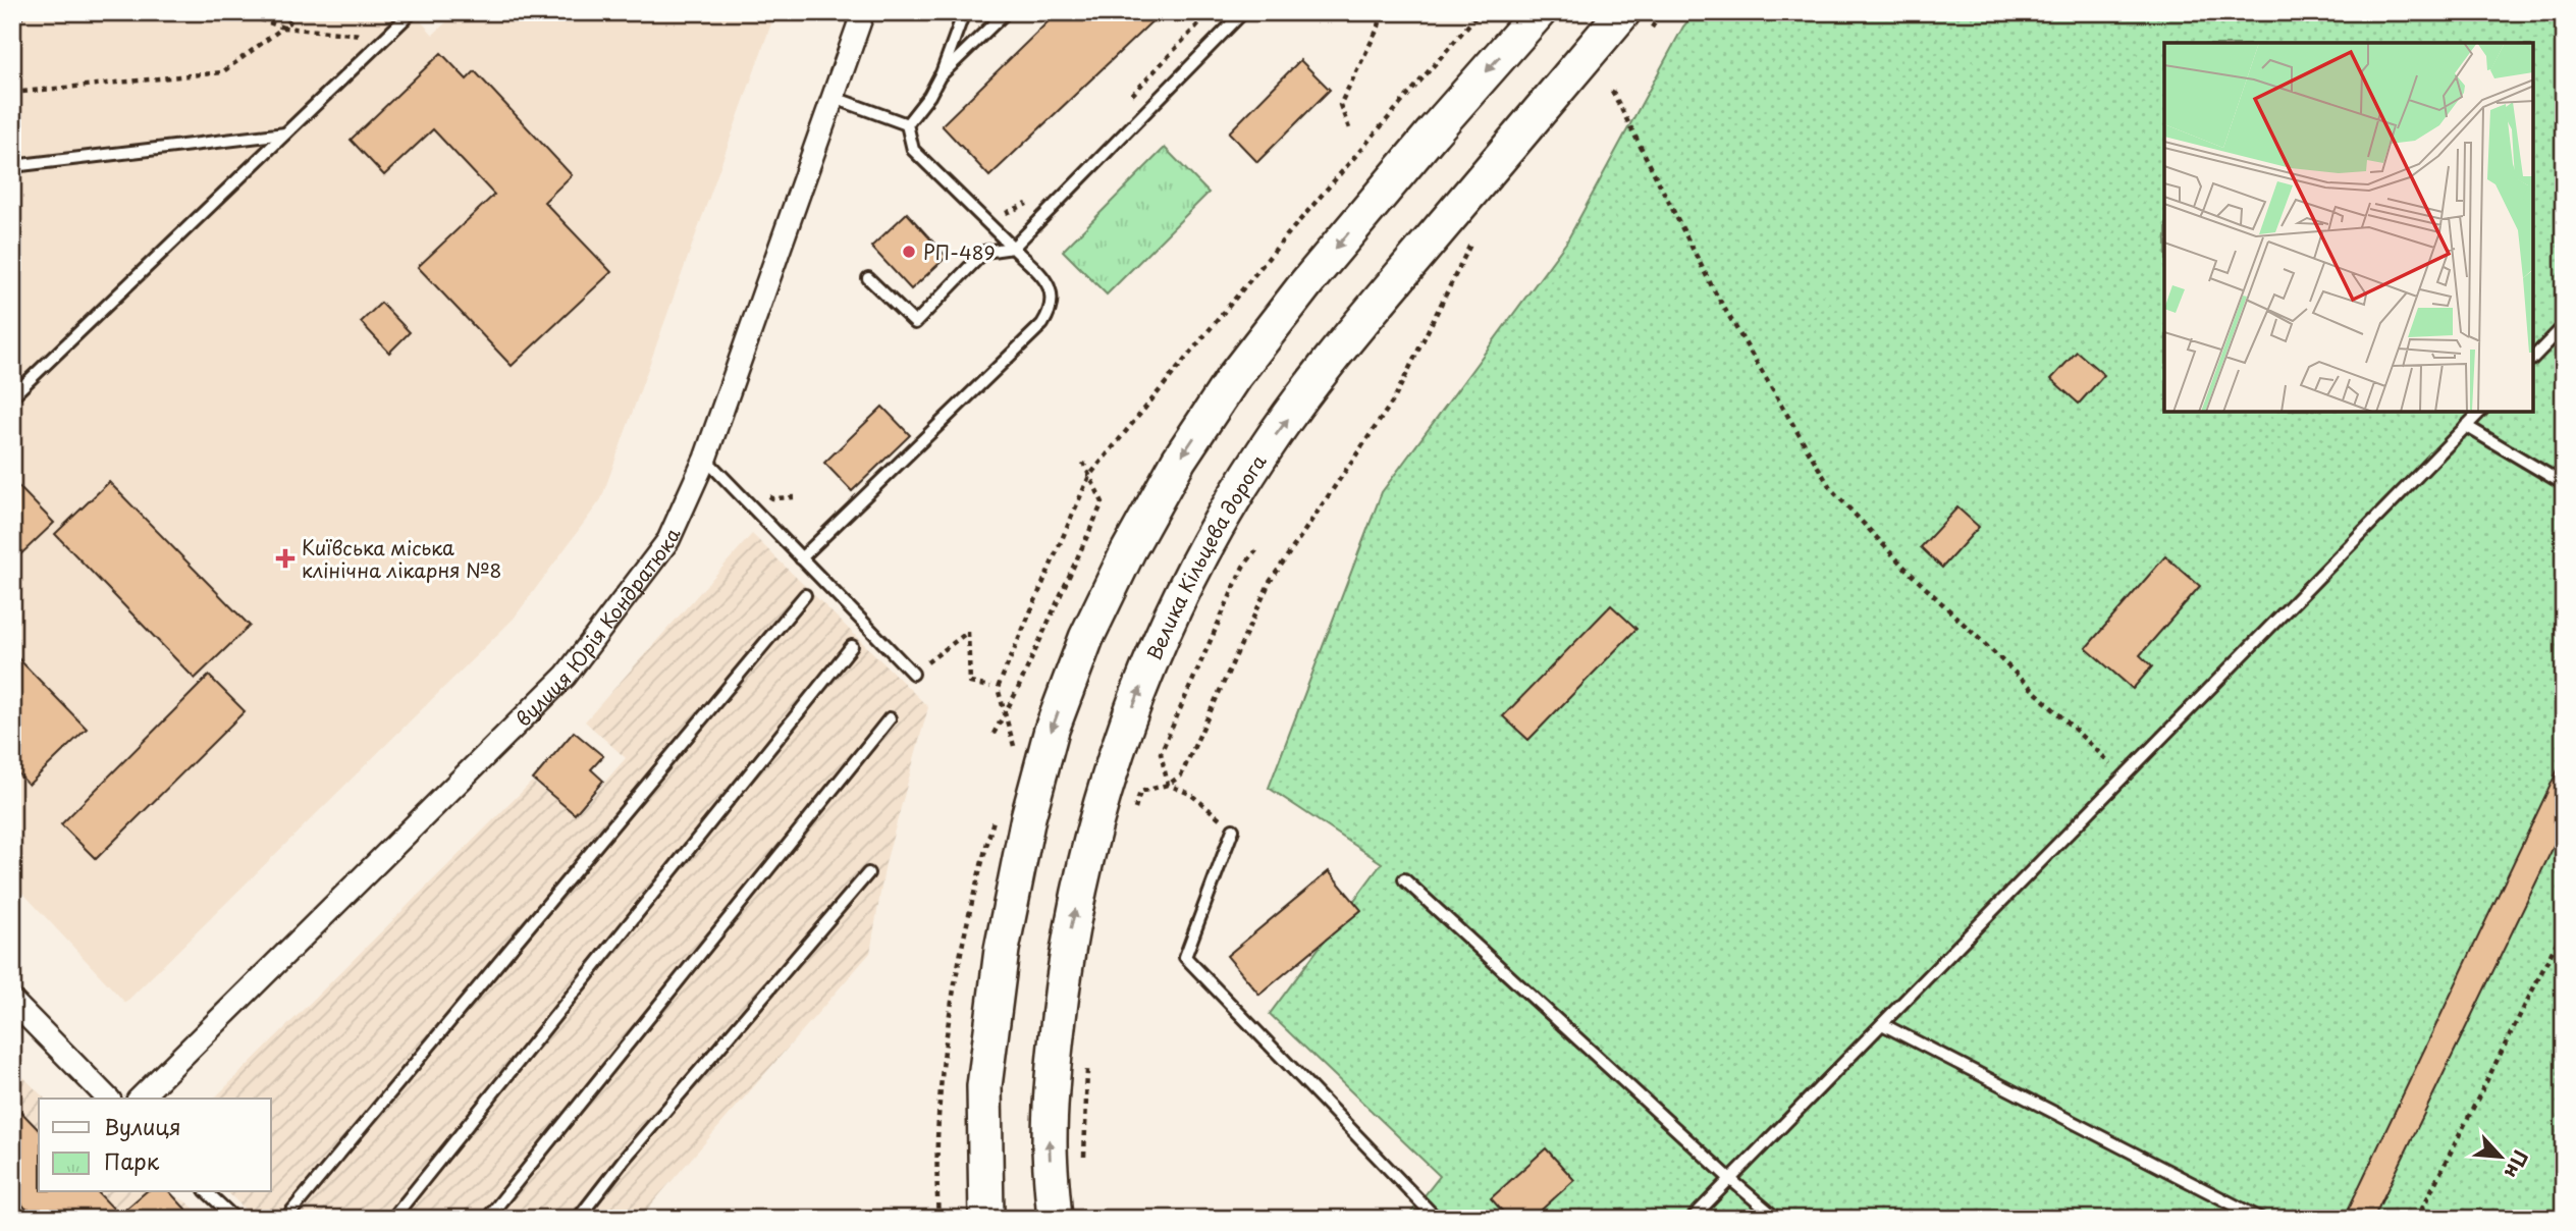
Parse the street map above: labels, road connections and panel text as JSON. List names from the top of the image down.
{
  "streets": {
    "main road": ["Велика Кільцева дорога"],
    "street": ["вулиця Юрія Кондратюка"]
  },
  "places": {
    "other": ["РП-489"],
    "health": ["Київська міська клінічна лікарня №8"]
  },
  "legend": ["Вулиця", "Парк"],
  "north": "bottom right"
}
